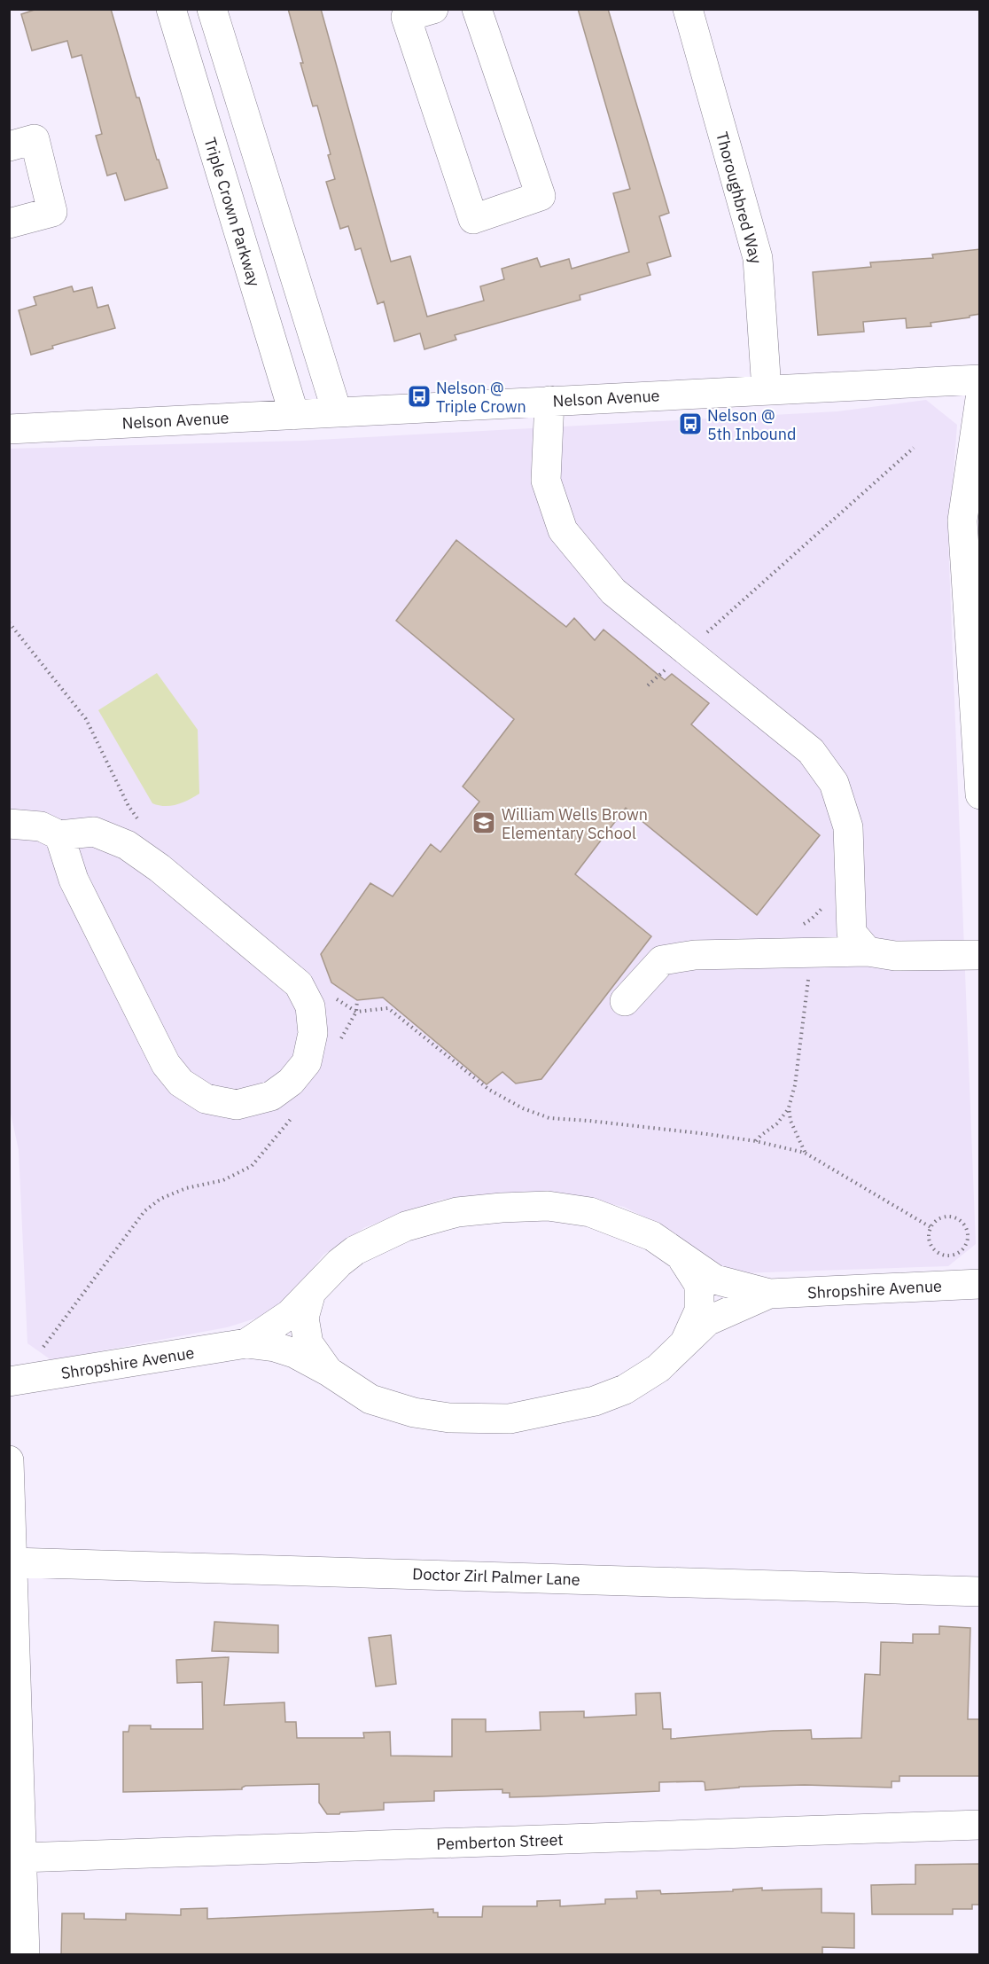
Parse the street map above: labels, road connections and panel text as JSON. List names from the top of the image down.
{
  "streets": {
    "street": [
      "Thoroughbred Way",
      "Triple Crown Parkway",
      "Nelson Avenue",
      "Shropshire Avenue",
      "Doctor Zirl Palmer Lane",
      "Pemberton Street"
    ]
  },
  "crossings": [
    ["Thoroughbred Way", "Nelson Avenue"],
    ["Triple Crown Parkway", "Nelson Avenue"]
  ],
  "places": {
    "bus stop": ["Nelson @ Triple Crown", "Nelson @ 5th Inbound"],
    "school or university": ["William Wells Brown Elementary School"]
  }
}
